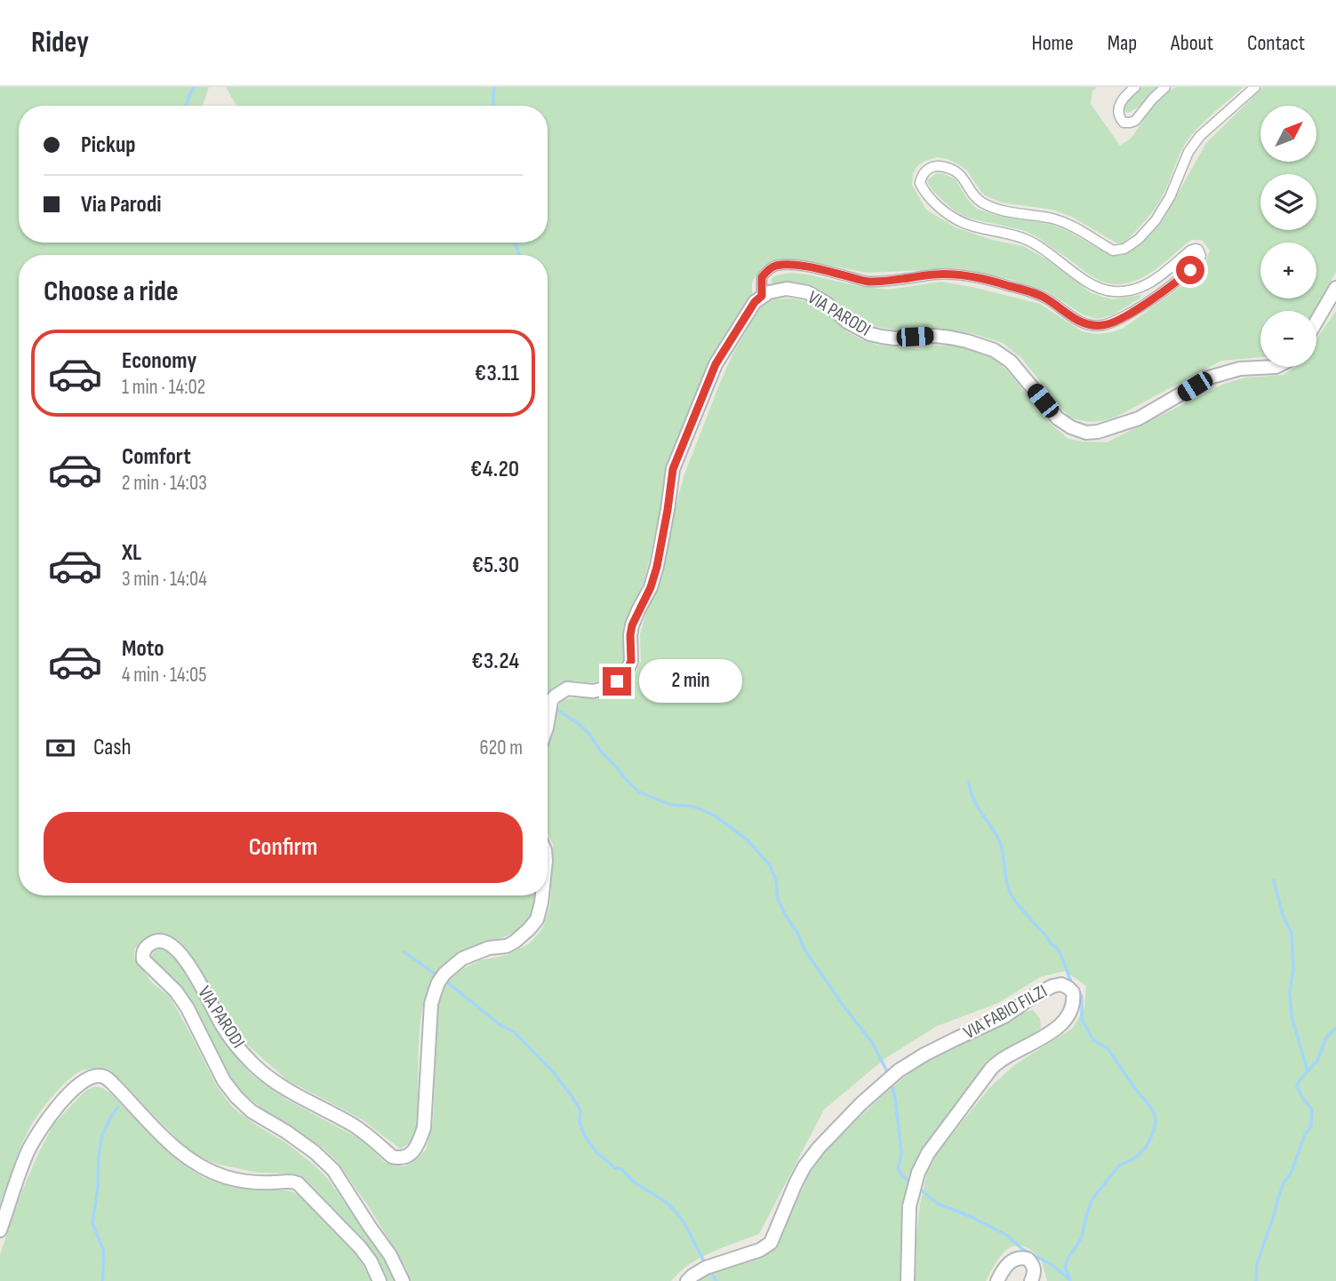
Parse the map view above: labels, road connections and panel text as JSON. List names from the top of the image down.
{
  "streets": {
    "street": ["VIA PARODI", "VIA FABIO FILZI"]
  },
  "north": "top right",
  "page": {
    "header": "Ridey",
    "nav": [
      "Home",
      "Map",
      "About",
      "Contact"
    ],
    "map_buttons": ["+", "−"],
    "banner": ["Pickup", "Via Parodi"],
    "heading": "Choose a ride",
    "list": [
      {
        "name": "Economy",
        "note": "1 min · 14:02",
        "value": "€3.11"
      },
      {
        "name": "Comfort",
        "note": "2 min · 14:03",
        "value": "€4.20"
      },
      {
        "name": "XL",
        "note": "3 min · 14:04",
        "value": "€5.30"
      },
      {
        "name": "Moto",
        "note": "4 min · 14:05",
        "value": "€3.24"
      }
    ],
    "bubble": "2 min",
    "pay": ["Cash", "620 m"],
    "buttons": "Confirm"
  }
}
